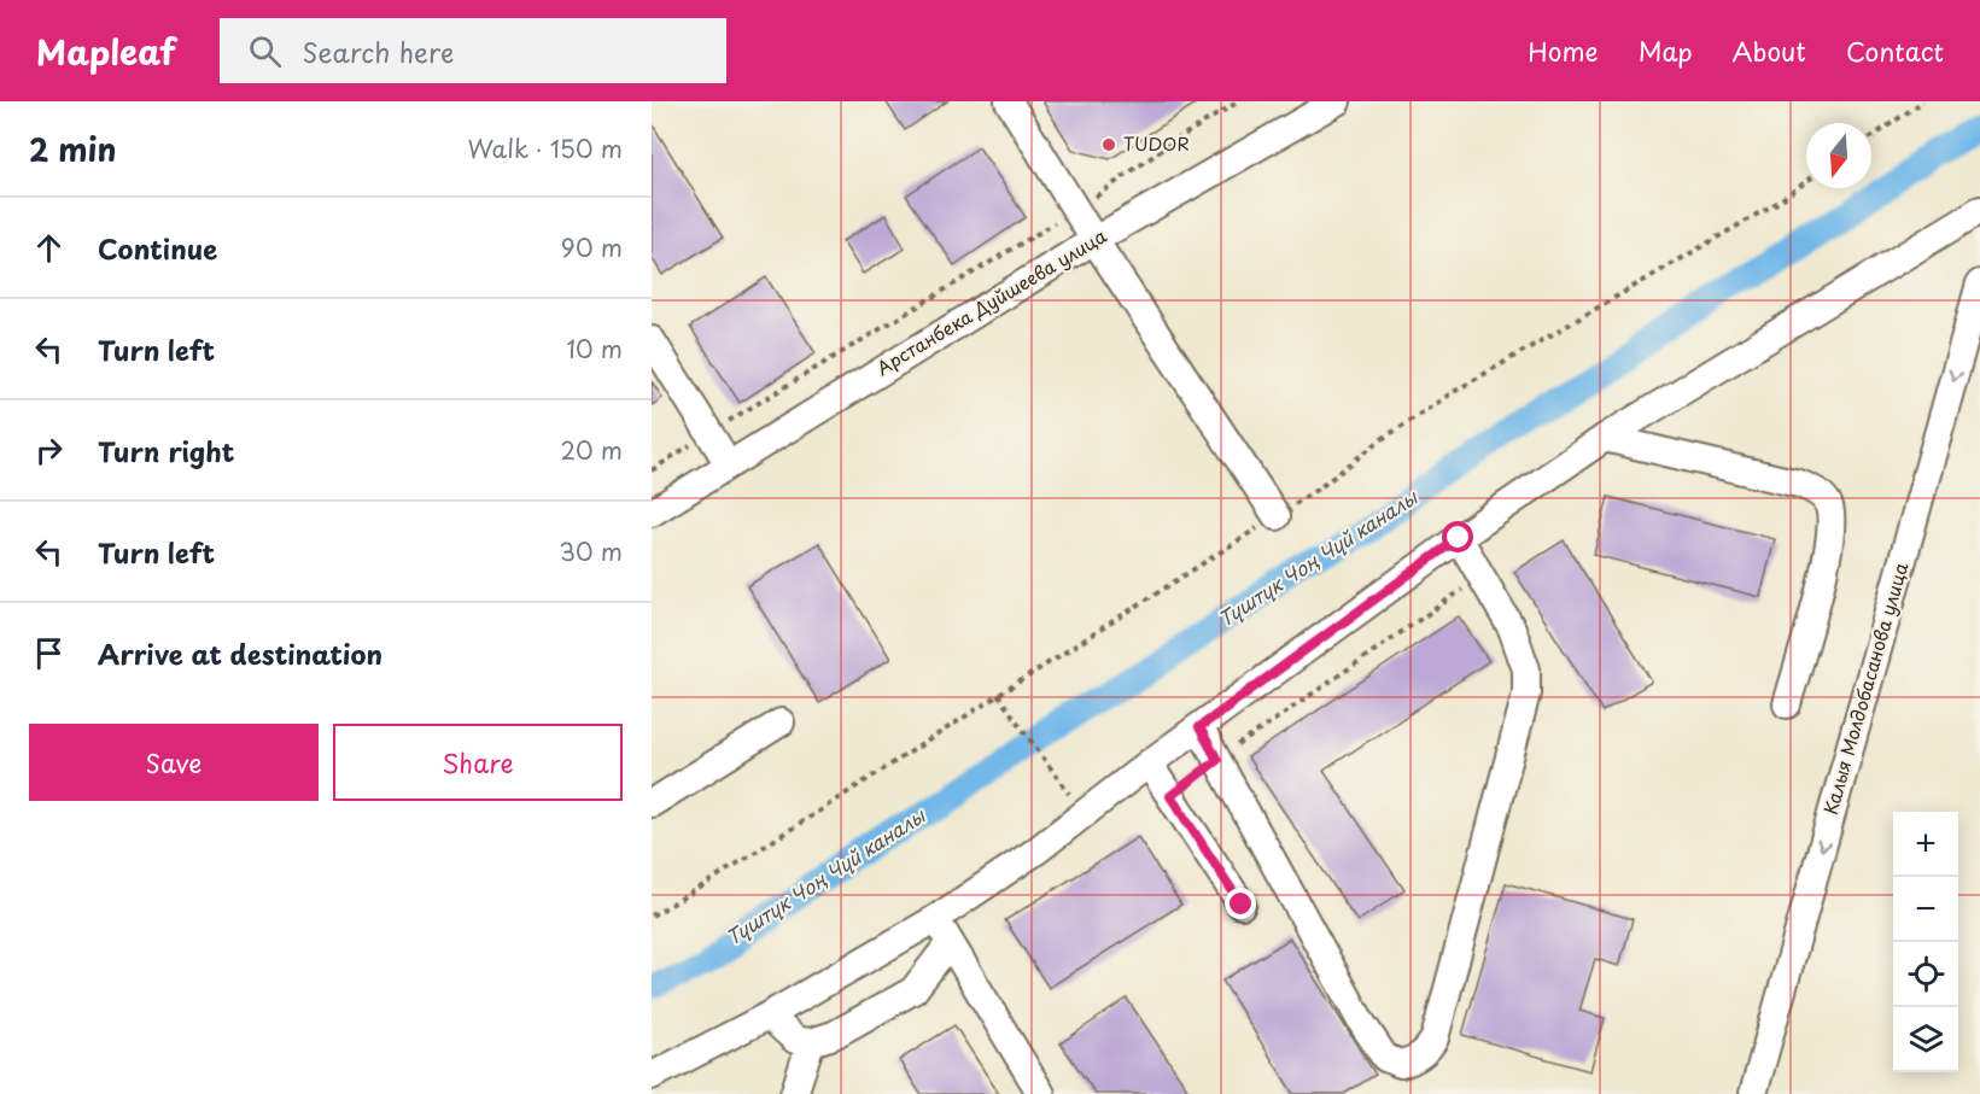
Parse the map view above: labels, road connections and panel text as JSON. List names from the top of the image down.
{
  "streets": {
    "street": ["Арстанбека Дуйшеева улица", "Калыя Молдобасанова улица"]
  },
  "one_way": ["Калыя Молдобасанова улица"],
  "water": ["Түштүк Чоң Чүй каналы"],
  "places": ["TUDOR"],
  "north": "bottom",
  "page": {
    "header": "Mapleaf",
    "search": "Search here",
    "nav": [
      "Home",
      "Map",
      "About",
      "Contact"
    ],
    "heading": ["2 min", "Walk · 150 m"],
    "list": [
      ["Continue", "90 m"],
      ["Turn left", "10 m"],
      ["Turn right", "20 m"],
      ["Turn left", "30 m"],
      "Arrive at destination"
    ],
    "buttons": ["Save", "Share"],
    "map_buttons": ["+", "−"]
  }
}
